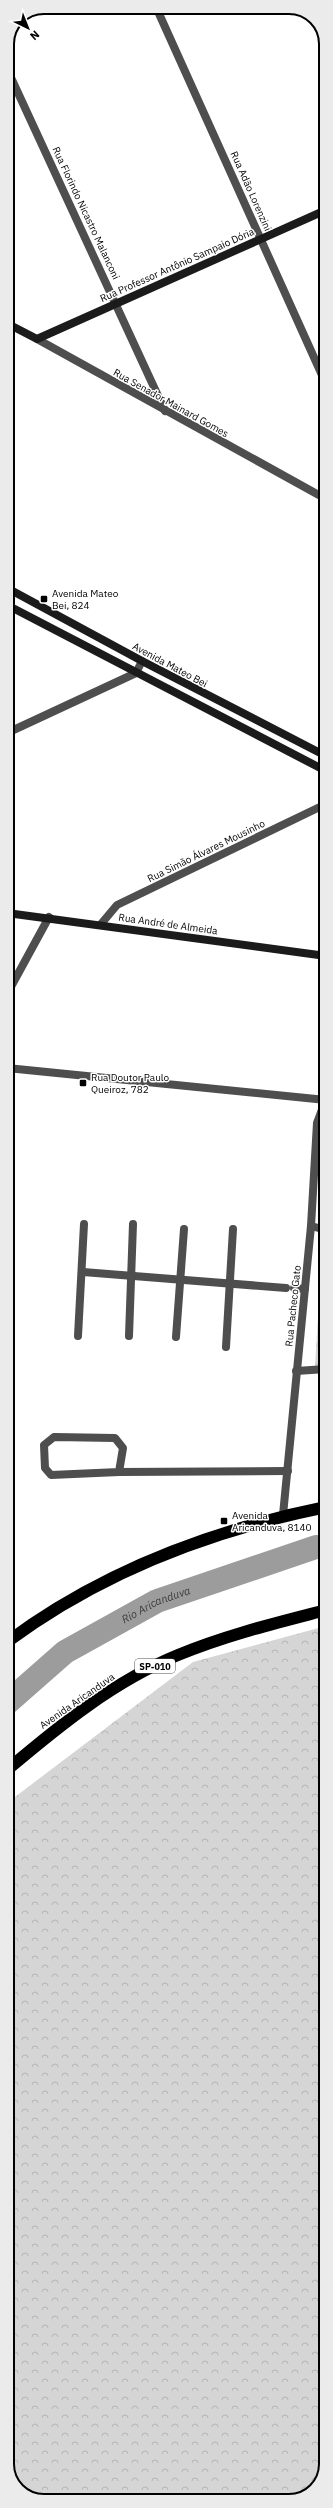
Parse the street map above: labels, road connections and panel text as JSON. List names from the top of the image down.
{
  "streets": {
    "highway": ["SP-010", "Avenida Aricanduva"],
    "main road": [
      "Rua Professor Antônio Sampaio Dória",
      "Rua Senador Mainard Gomes",
      "Avenida Mateo Bei",
      "Rua André de Almeida"
    ],
    "street": [
      "Rua Adão Lorenzini",
      "Rua Florindo Nicastro Malanconi",
      "Rua Simão Álvares Mousinho",
      "Rua Pacheco Gato"
    ]
  },
  "crossings": [
    ["Rua Adão Lorenzini", "Rua Professor Antônio Sampaio Dória"],
    ["Rua Florindo Nicastro Malanconi", "Rua Professor Antônio Sampaio Dória"],
    ["Rua Florindo Nicastro Malanconi", "Rua Senador Mainard Gomes"],
    ["Rua Professor Antônio Sampaio Dória", "Rua Senador Mainard Gomes"],
    ["Rua Simão Álvares Mousinho", "Rua André de Almeida"]
  ],
  "water": ["Rio Aricanduva"],
  "places": {
    "transit": ["Avenida Mateo Bei, 824", "Rua Doutor Paulo Queiroz, 782", "Avenida Aricanduva, 8140"]
  },
  "north": "bottom right"
}
